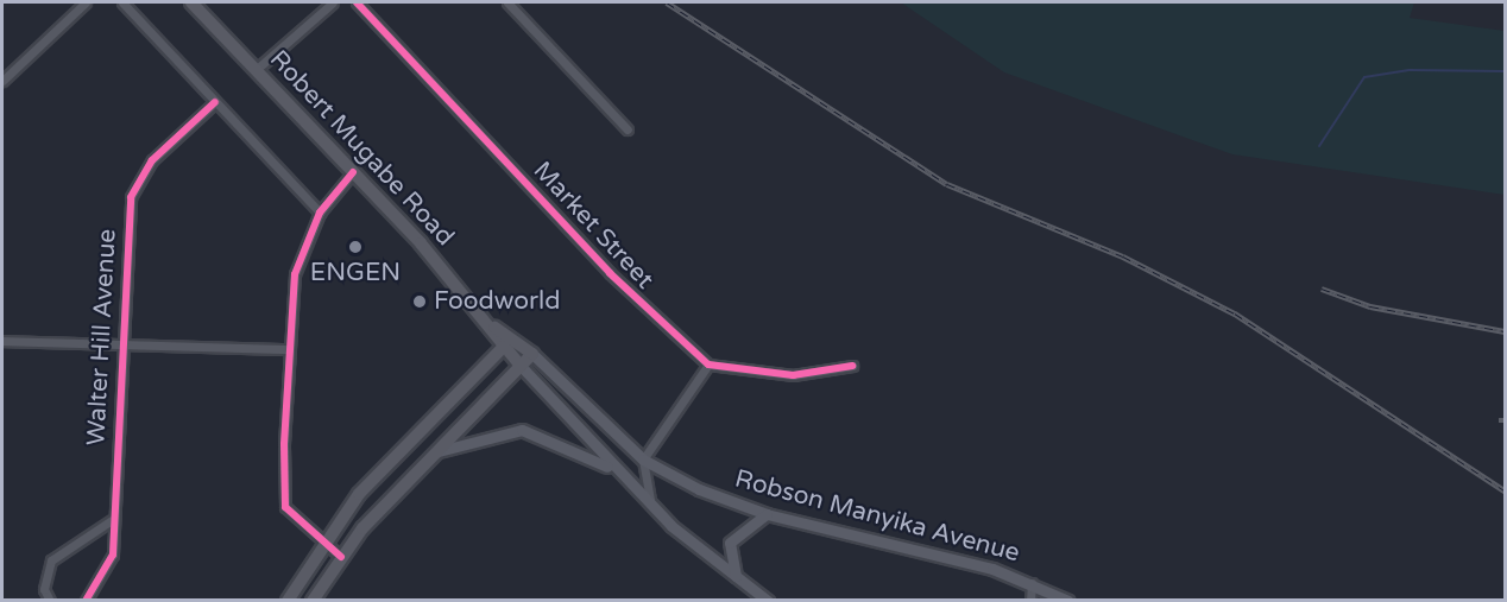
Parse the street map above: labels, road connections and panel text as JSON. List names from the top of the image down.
{
  "streets": {
    "main road": ["Robert Mugabe Road", "Robson Manyika Avenue"],
    "street": ["Market Street", "Walter Hill Avenue"]
  },
  "crossings": [
    ["Robert Mugabe Road", "Robson Manyika Avenue"]
  ],
  "places": ["ENGEN", "Foodworld"]
}
